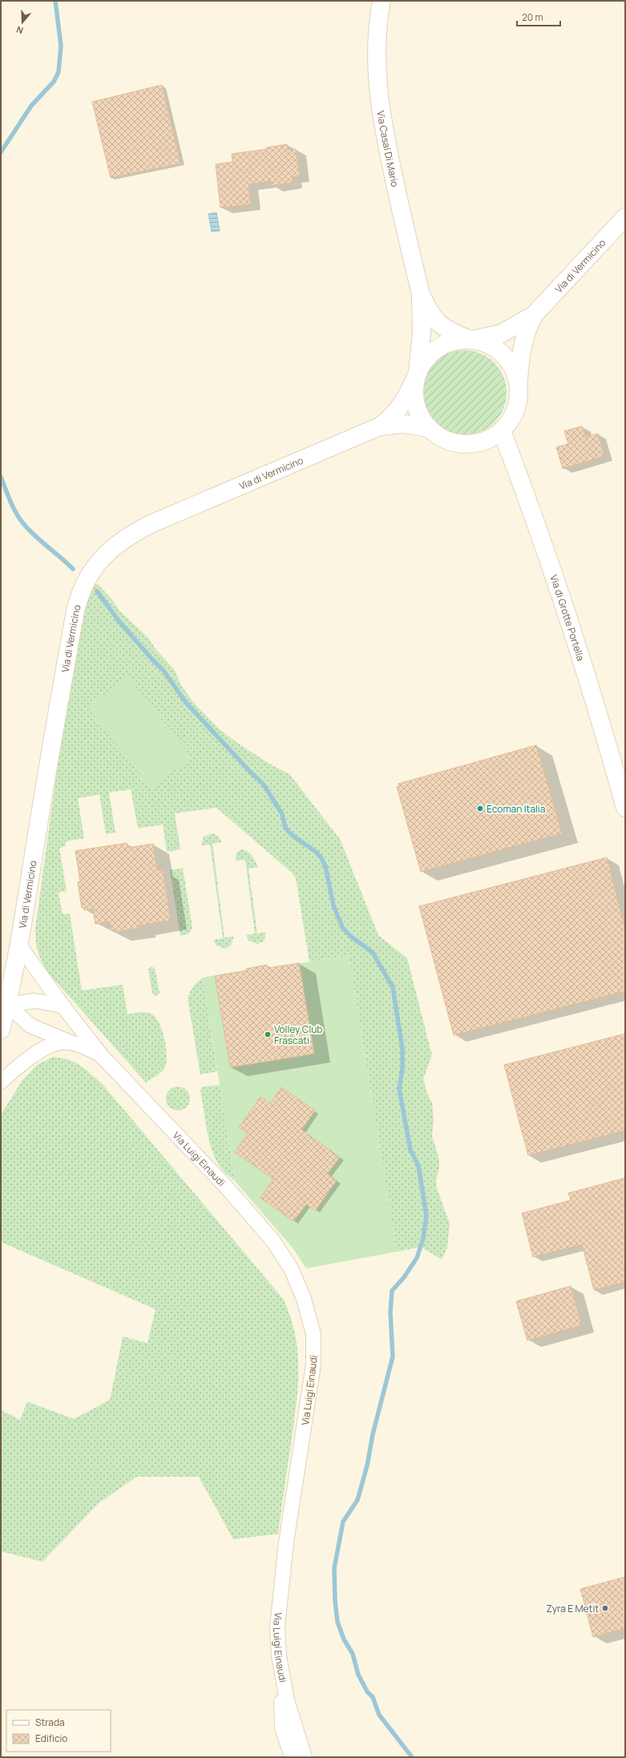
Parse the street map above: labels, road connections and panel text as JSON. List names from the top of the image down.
{
  "streets": {
    "main road": ["Via Casal Di Mario", "Via di Vermicino", "Via di Grotte Portella"],
    "street": ["Via Luigi Einaudi"]
  },
  "crossings": [
    ["Via Casal Di Mario", "Via di Vermicino"],
    ["Via Casal Di Mario", "Via di Grotte Portella"],
    ["Via di Vermicino", "Via di Grotte Portella"],
    ["Via di Vermicino", "Via Luigi Einaudi"]
  ],
  "places": ["Ecoman Italia", "Volley Club Frascati", "Zyra E Metit"],
  "legend": ["Strada", "Edificio"],
  "scale_bar": "20 m",
  "north": "bottom"
}
